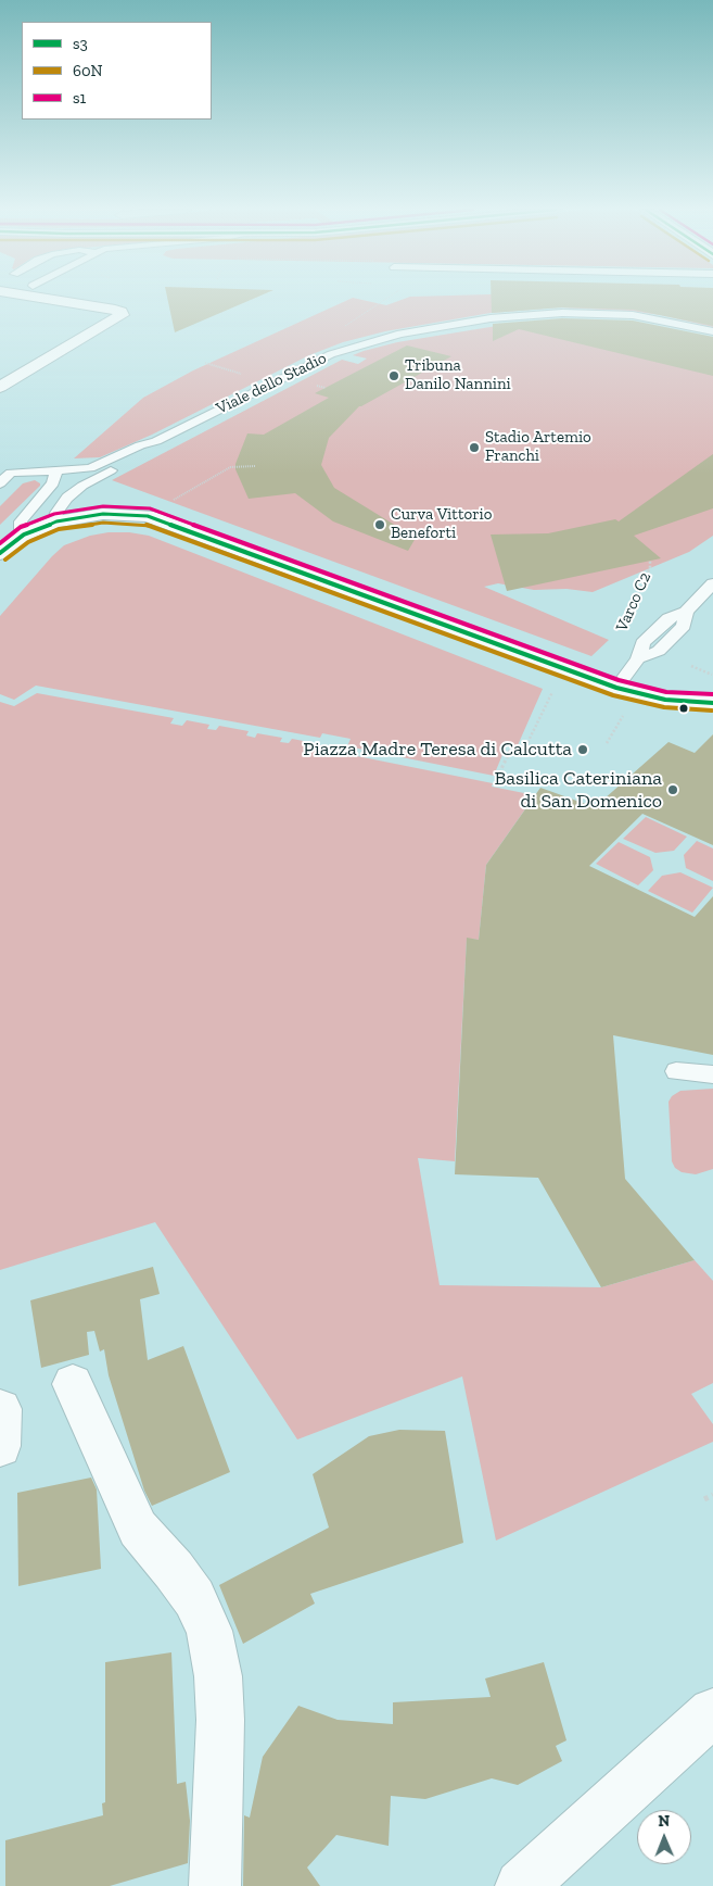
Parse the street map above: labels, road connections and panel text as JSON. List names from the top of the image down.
{
  "streets": {
    "lane": ["Viale dello Stadio"],
    "path": ["Varco C2"]
  },
  "places": [
    "Tribuna Danilo Nannini",
    "Stadio Artemio Franchi",
    "Curva Vittorio Beneforti",
    "Piazza Madre Teresa di Calcutta",
    "Basilica Cateriniana di San Domenico"
  ],
  "lines": ["transit line s1", "transit line s3", "transit line 60N"],
  "legend": ["s3", "60N", "s1"],
  "north": "top"
}
